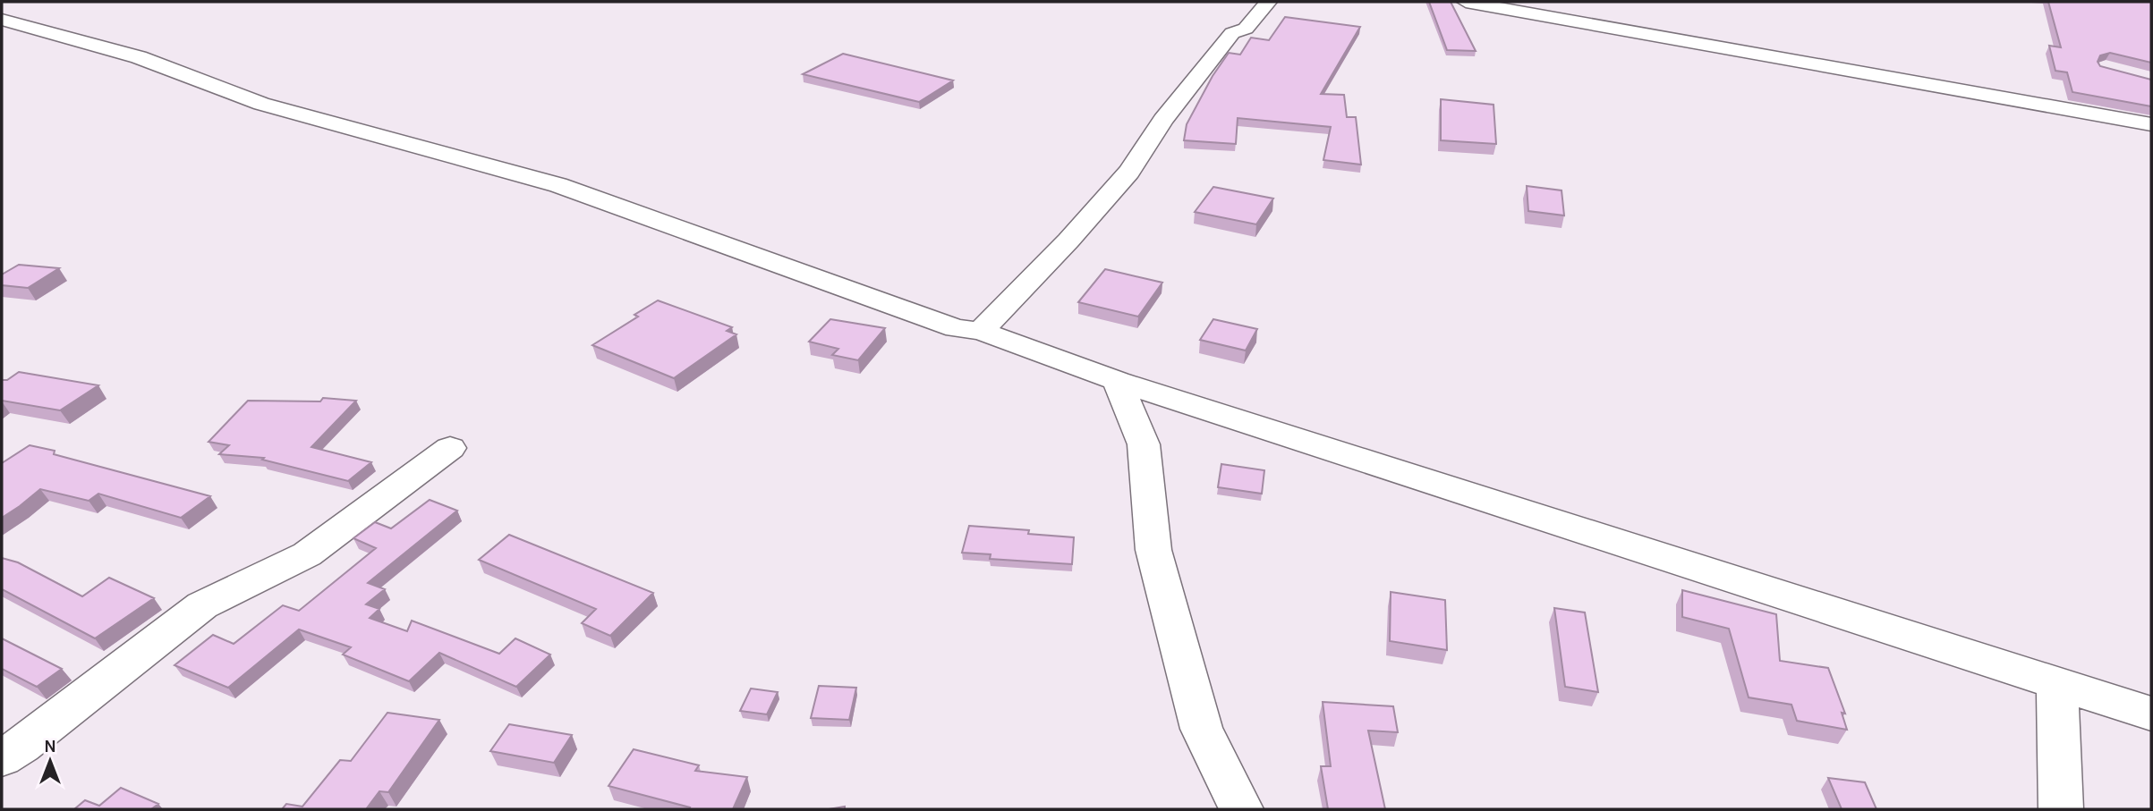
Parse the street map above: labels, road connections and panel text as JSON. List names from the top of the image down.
{
  "north": "top"
}
